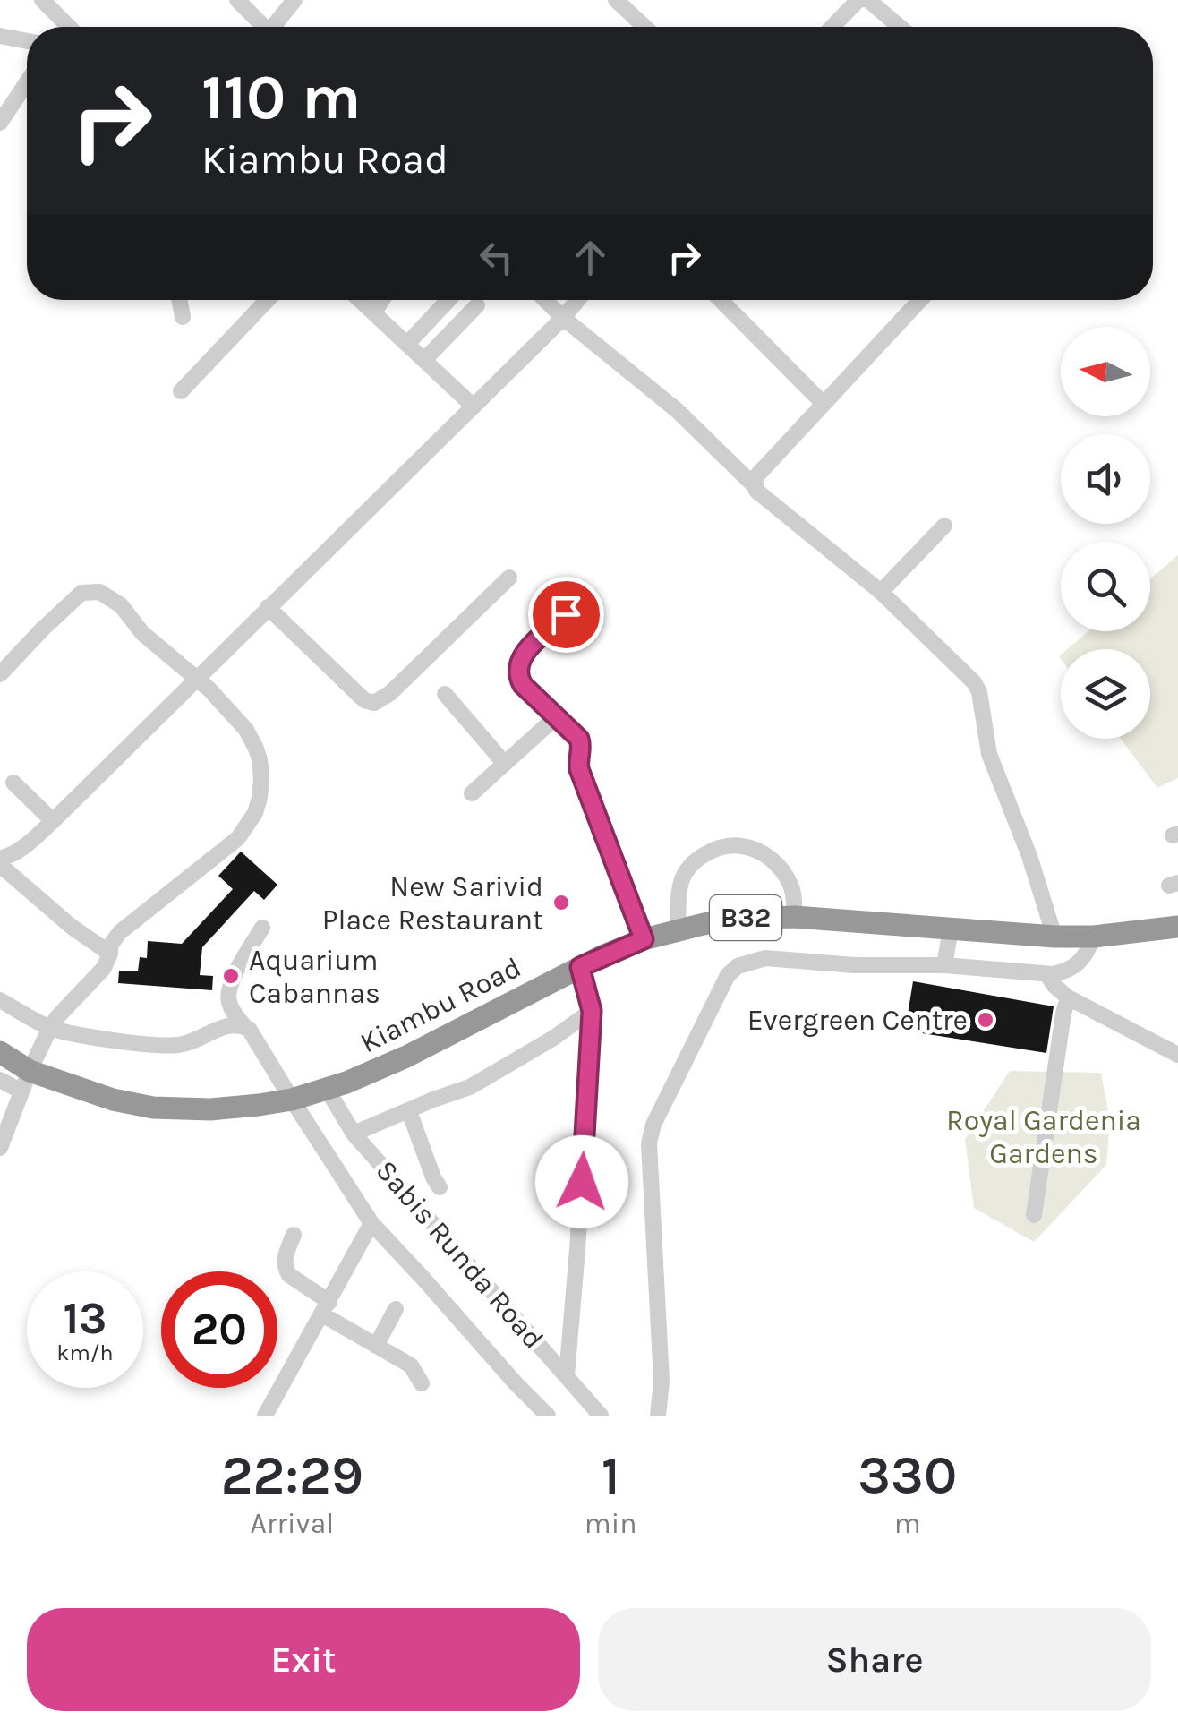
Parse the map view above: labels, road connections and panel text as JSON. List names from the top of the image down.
{
  "streets": {
    "highway": ["B32", "Kiambu Road"],
    "street": ["Sabis Runda Road"]
  },
  "crossings": [
    ["Kiambu Road", "Sabis Runda Road"]
  ],
  "parks": ["Royal Gardenia Gardens"],
  "places": ["New Sarivid Place Restaurant", "Aquarium Cabannas", "Evergreen Centre"],
  "north": "left",
  "page": {
    "turn": ["110 m", "Kiambu Road"],
    "speed": "13 km/h",
    "limit": "20",
    "eta": [
      "22:29",
      "Arrival",
      "1",
      "min",
      "330",
      "m"
    ],
    "buttons": ["Exit", "Share"]
  }
}
